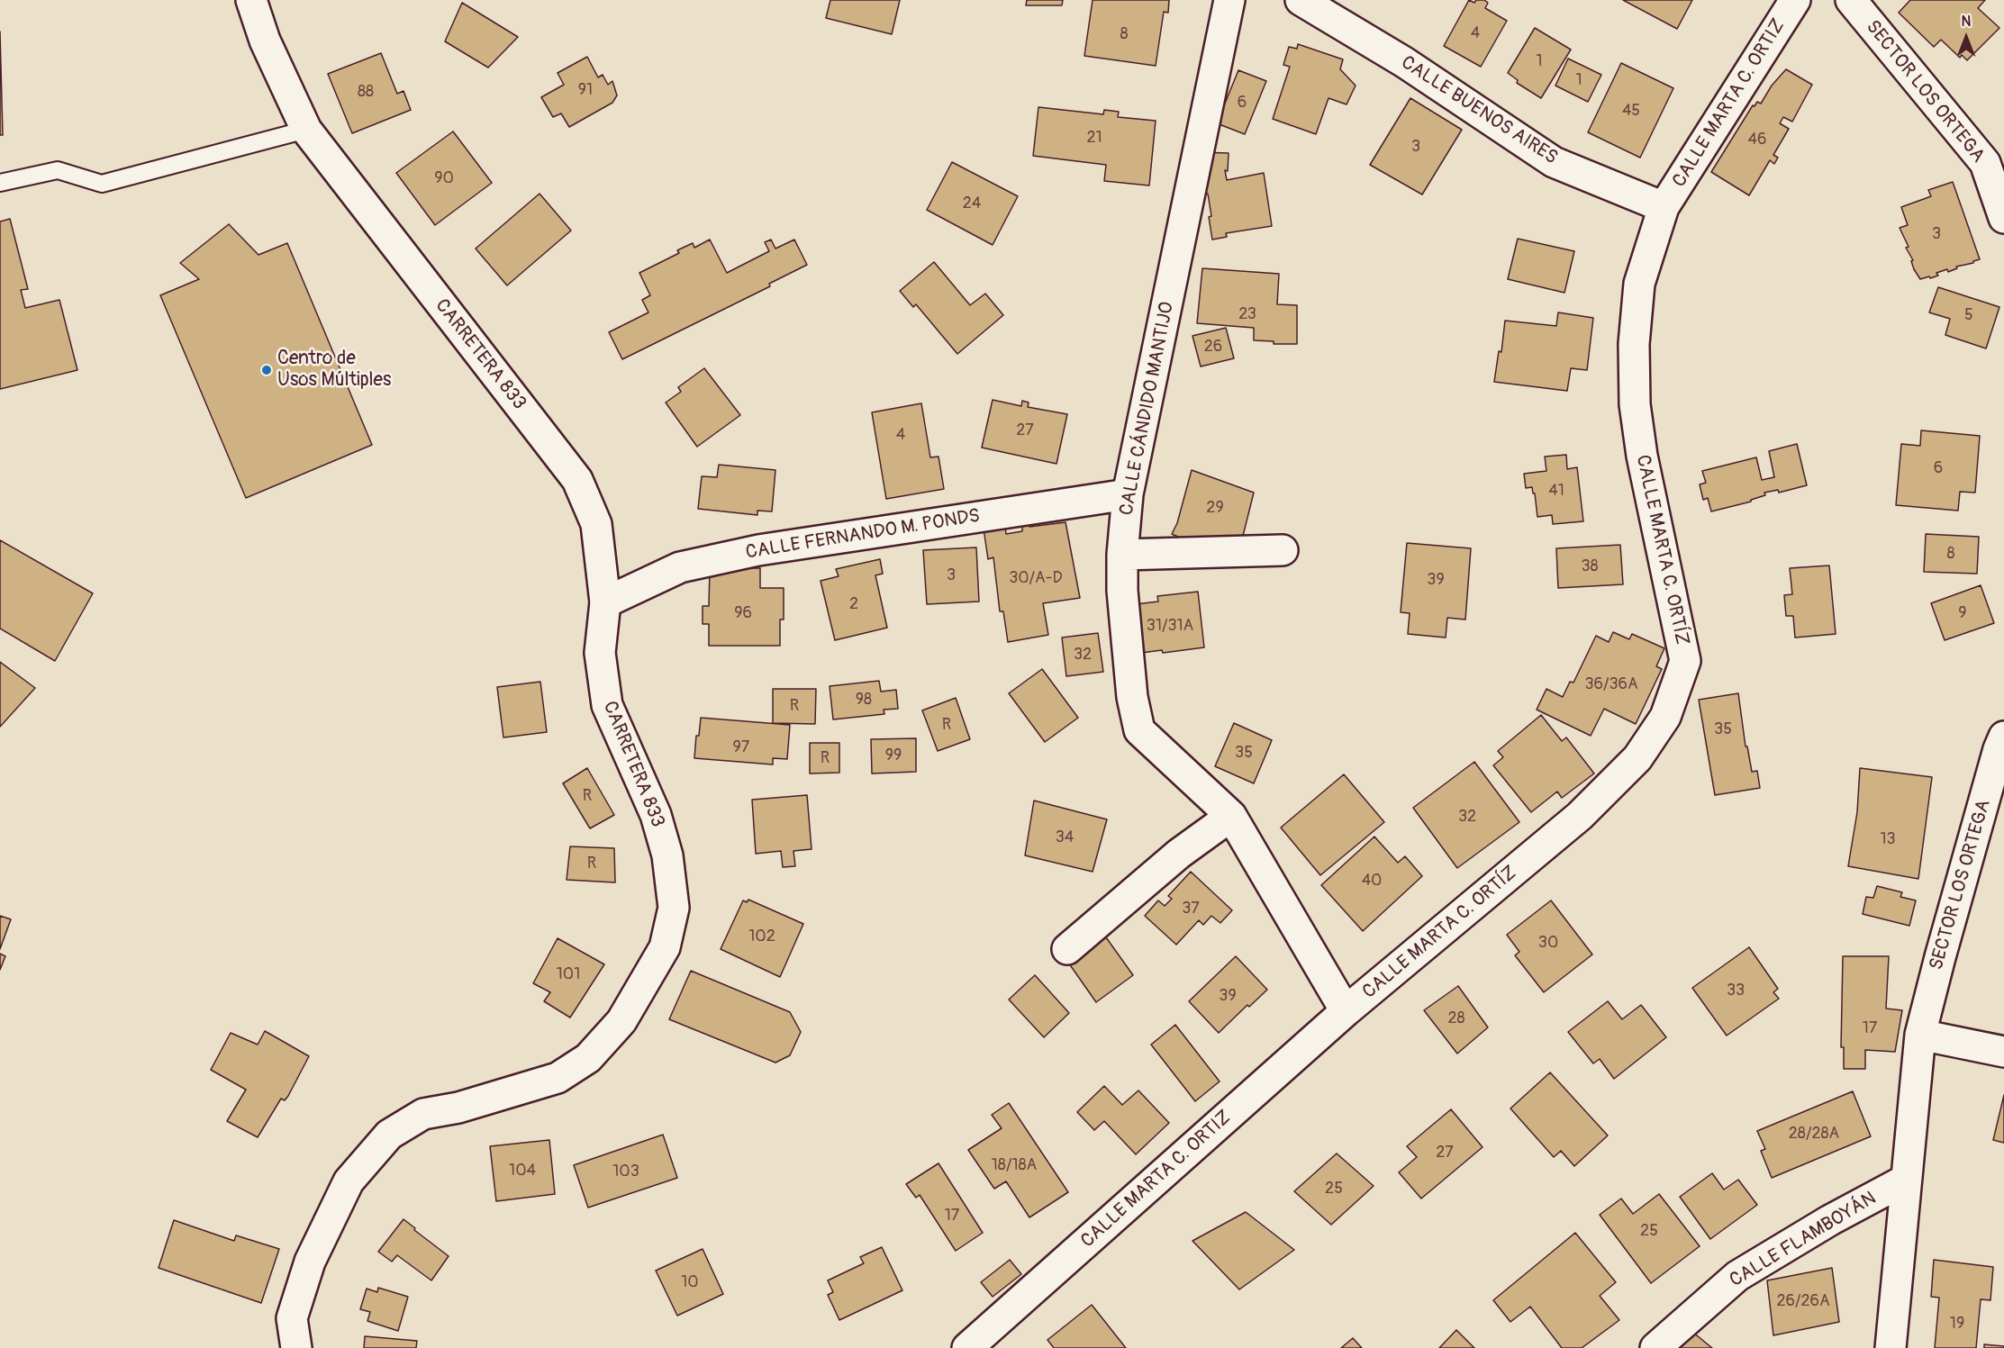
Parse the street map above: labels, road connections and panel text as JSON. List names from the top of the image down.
{
  "streets": {
    "street": [
      "SECTOR LOS ORTEGA",
      "CALLE MARTA C. ORTIZ",
      "CALLE BUENOS AIRES",
      "CARRETERA 833",
      "CALLE CÁNDIDO MANTIJO",
      "CALLE FERNANDO M. PONDS",
      "CALLE MARTA C. ORTÍZ",
      "CALLE FLAMBOYÁN"
    ]
  },
  "crossings": [
    ["SECTOR LOS ORTEGA", "CALLE FLAMBOYÁN"],
    ["CALLE MARTA C. ORTIZ", "CALLE BUENOS AIRES"],
    ["CALLE MARTA C. ORTIZ", "CALLE CÁNDIDO MANTIJO"],
    ["CALLE MARTA C. ORTIZ", "CALLE MARTA C. ORTÍZ"],
    ["CALLE BUENOS AIRES", "CALLE MARTA C. ORTÍZ"],
    ["CARRETERA 833", "CALLE FERNANDO M. PONDS"],
    ["CALLE CÁNDIDO MANTIJO", "CALLE FERNANDO M. PONDS"],
    ["CALLE CÁNDIDO MANTIJO", "CALLE MARTA C. ORTÍZ"]
  ],
  "places": ["Centro de Usos Múltiples"],
  "house_numbers": [
    "4",
    "8",
    "1",
    "1",
    "91",
    "88",
    "6",
    "45",
    "21",
    "46",
    "3",
    "90",
    "24",
    "3",
    "23",
    "5",
    "26",
    "27",
    "4",
    "6",
    "41",
    "29",
    "8",
    "38",
    "3",
    "30/A-D",
    "39",
    "2",
    "96",
    "9",
    "31/31A",
    "32",
    "36/36A",
    "98",
    "R",
    "R",
    "35",
    "97",
    "35",
    "99",
    "R",
    "R",
    "32",
    "34",
    "13",
    "R",
    "40",
    "37",
    "102",
    "30",
    "101",
    "33",
    "39",
    "28",
    "17",
    "28/28A",
    "27",
    "18/18A",
    "104",
    "103",
    "25",
    "17",
    "25",
    "10",
    "26/26A",
    "19"
  ],
  "north": "top"
}
